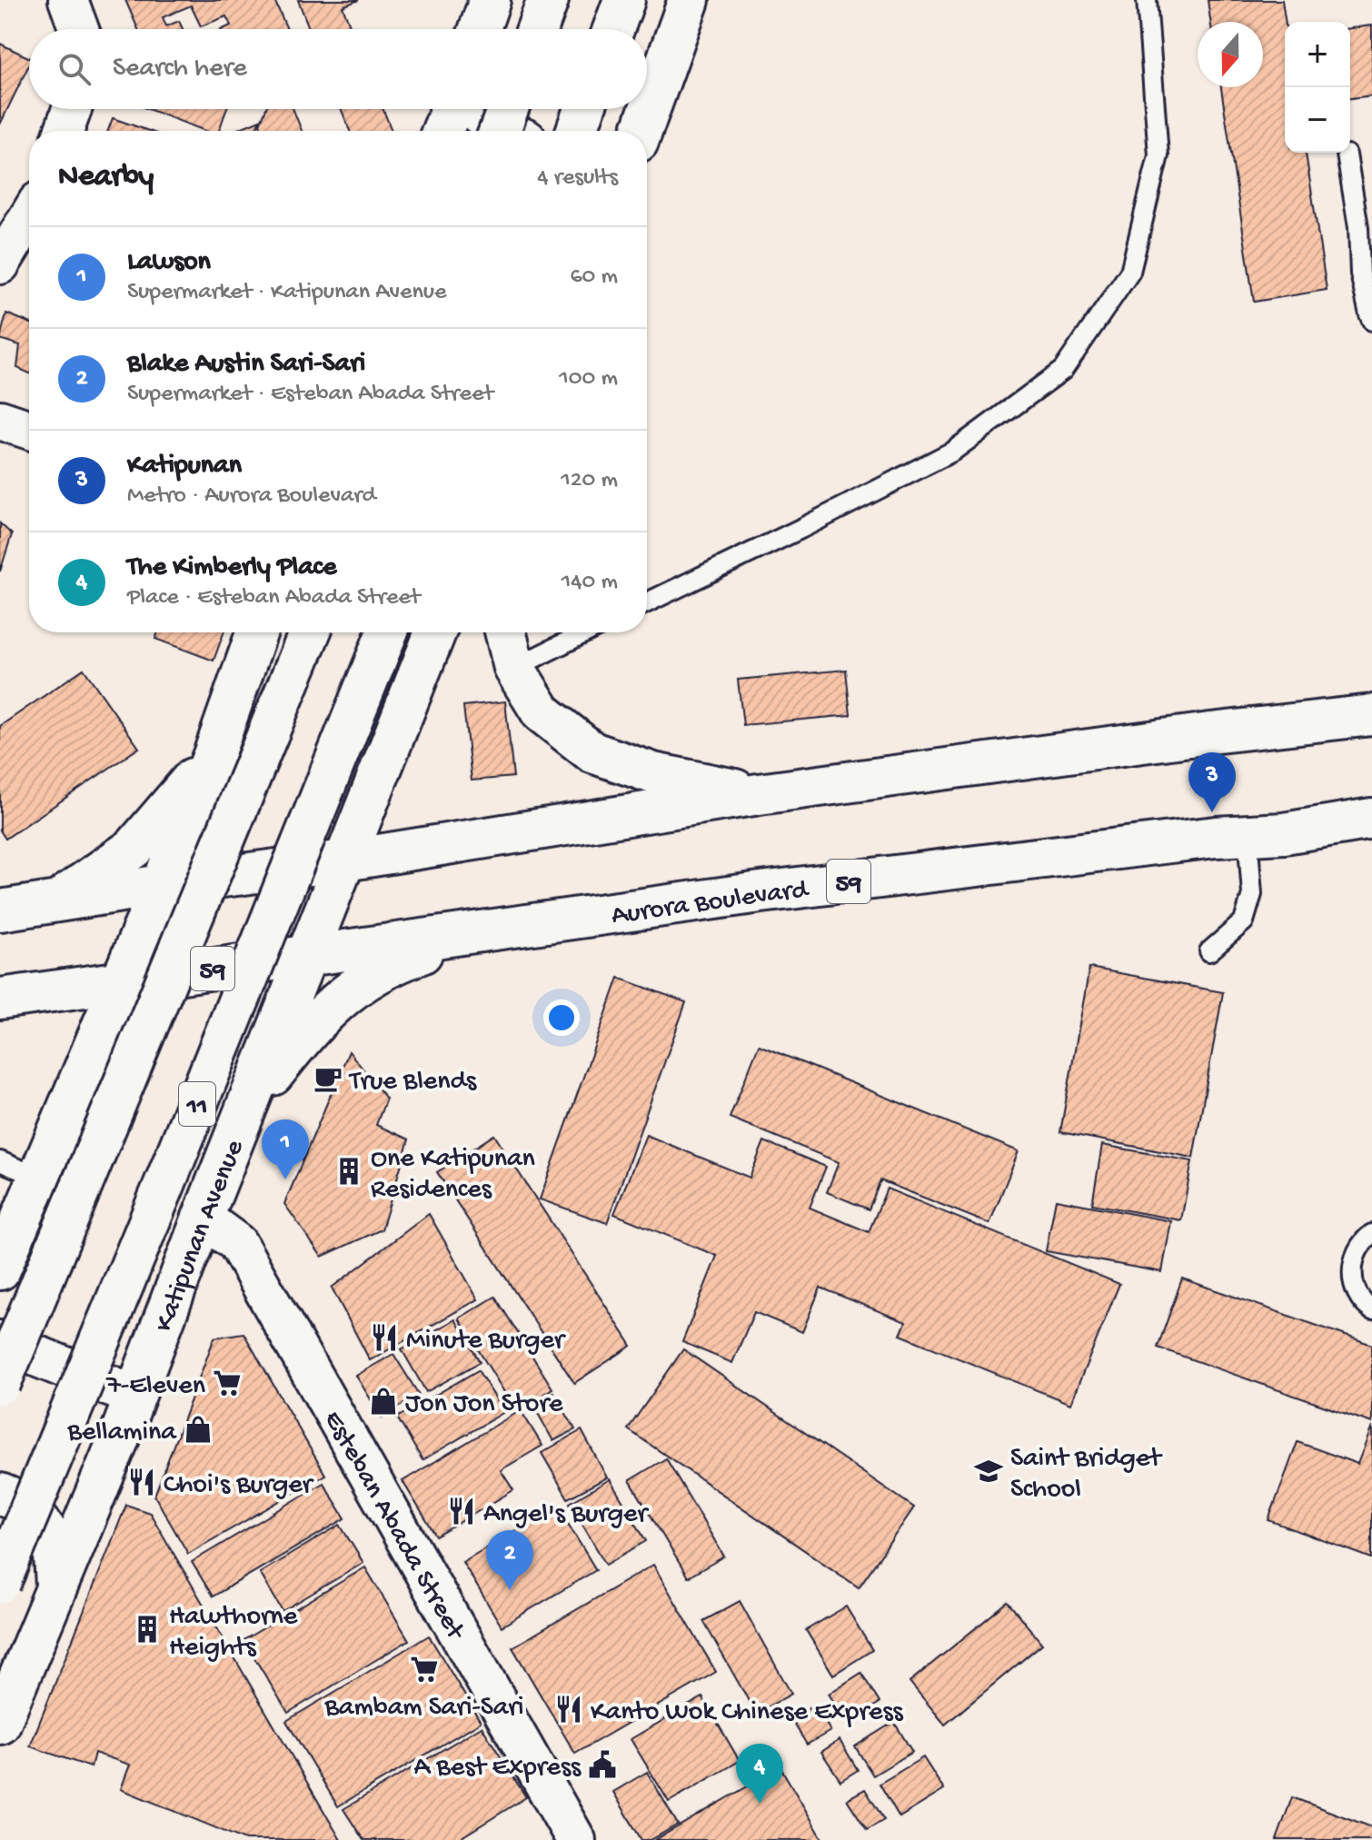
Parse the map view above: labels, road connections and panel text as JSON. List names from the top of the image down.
{
  "streets": {
    "main road": [
      "59",
      "Aurora Boulevard",
      "11",
      "Katipunan Avenue"
    ],
    "street": ["Esteban Abada Street"]
  },
  "crossings": [
    ["59", "Aurora Boulevard"],
    ["59", "Katipunan Avenue"],
    ["Aurora Boulevard", "Katipunan Avenue"],
    ["Katipunan Avenue", "Esteban Abada Street"]
  ],
  "places": {
    "cafe": ["True Blends"],
    "building": ["One Katipunan Residences", "Hawthorne Heights"],
    "restaurant": [
      "Minute Burger",
      "Choi's Burger",
      "Angel's Burger",
      "Kanto Wok Chinese Express"
    ],
    "supermarket": ["7-Eleven", "Bambam Sari-Sari"],
    "shop": ["Jon Jon Store", "Bellamina"],
    "school or university": ["Saint Bridget School"],
    "public building": ["A Best Express"]
  },
  "north": "bottom",
  "page": {
    "map_buttons": ["+", "−"],
    "search": "Search here",
    "heading": ["Nearby", "4 results"],
    "list": [
      {
        "mark": "1",
        "name": "Lawson",
        "note": "Supermarket · Katipunan Avenue",
        "value": "60 m"
      },
      {
        "mark": "2",
        "name": "Blake Austin Sari-Sari",
        "note": "Supermarket · Esteban Abada Street",
        "value": "100 m"
      },
      {
        "mark": "3",
        "name": "Katipunan",
        "note": "Metro · Aurora Boulevard",
        "value": "120 m"
      },
      {
        "mark": "4",
        "name": "The Kimberly Place",
        "note": "Place · Esteban Abada Street",
        "value": "140 m"
      }
    ],
    "pins": [
      "3",
      "1",
      "2",
      "4"
    ]
  }
}
